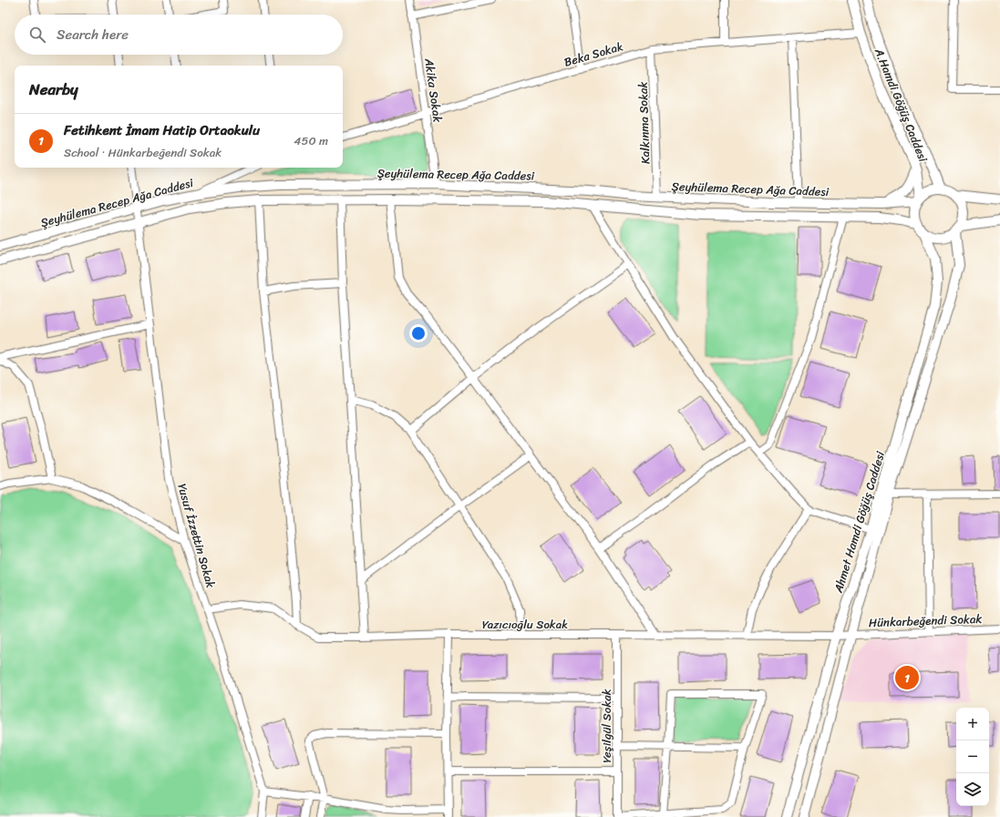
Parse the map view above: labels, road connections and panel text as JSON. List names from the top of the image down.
{
  "streets": {
    "street": [
      "Beka Sokak",
      "Akika Sokak",
      "A.Hamdi Göğüş Caddesi",
      "Kalkınma Sokak",
      "Şeyhülema Recep Ağa Caddesi",
      "Ahmet Hamdi Göğüş Caddesi",
      "Yusuf İzzettin Sokak",
      "Hünkarbeğendi Sokak",
      "Yazıcıoğlu Sokak",
      "Yeşilgül Sokak"
    ]
  },
  "crossings": [
    ["Beka Sokak", "Akika Sokak"],
    ["Beka Sokak", "A.Hamdi Göğüş Caddesi"],
    ["Beka Sokak", "Kalkınma Sokak"],
    ["Akika Sokak", "Şeyhülema Recep Ağa Caddesi"],
    ["A.Hamdi Göğüş Caddesi", "Şeyhülema Recep Ağa Caddesi"],
    ["A.Hamdi Göğüş Caddesi", "Ahmet Hamdi Göğüş Caddesi"],
    ["Kalkınma Sokak", "Şeyhülema Recep Ağa Caddesi"],
    ["Şeyhülema Recep Ağa Caddesi", "Ahmet Hamdi Göğüş Caddesi"],
    ["Şeyhülema Recep Ağa Caddesi", "Yusuf İzzettin Sokak"],
    ["Ahmet Hamdi Göğüş Caddesi", "Hünkarbeğendi Sokak"],
    ["Ahmet Hamdi Göğüş Caddesi", "Yazıcıoğlu Sokak"],
    ["Yusuf İzzettin Sokak", "Yazıcıoğlu Sokak"],
    ["Hünkarbeğendi Sokak", "Yazıcıoğlu Sokak"],
    ["Yazıcıoğlu Sokak", "Yeşilgül Sokak"]
  ],
  "page": {
    "search": "Search here",
    "heading": "Nearby",
    "list": [
      {
        "mark": "1",
        "name": "Fetihkent İmam Hatip Ortaokulu",
        "note": "School · Hünkarbeğendi Sokak",
        "value": "450 m"
      }
    ],
    "pins": "1",
    "map_buttons": ["+", "−"]
  }
}
